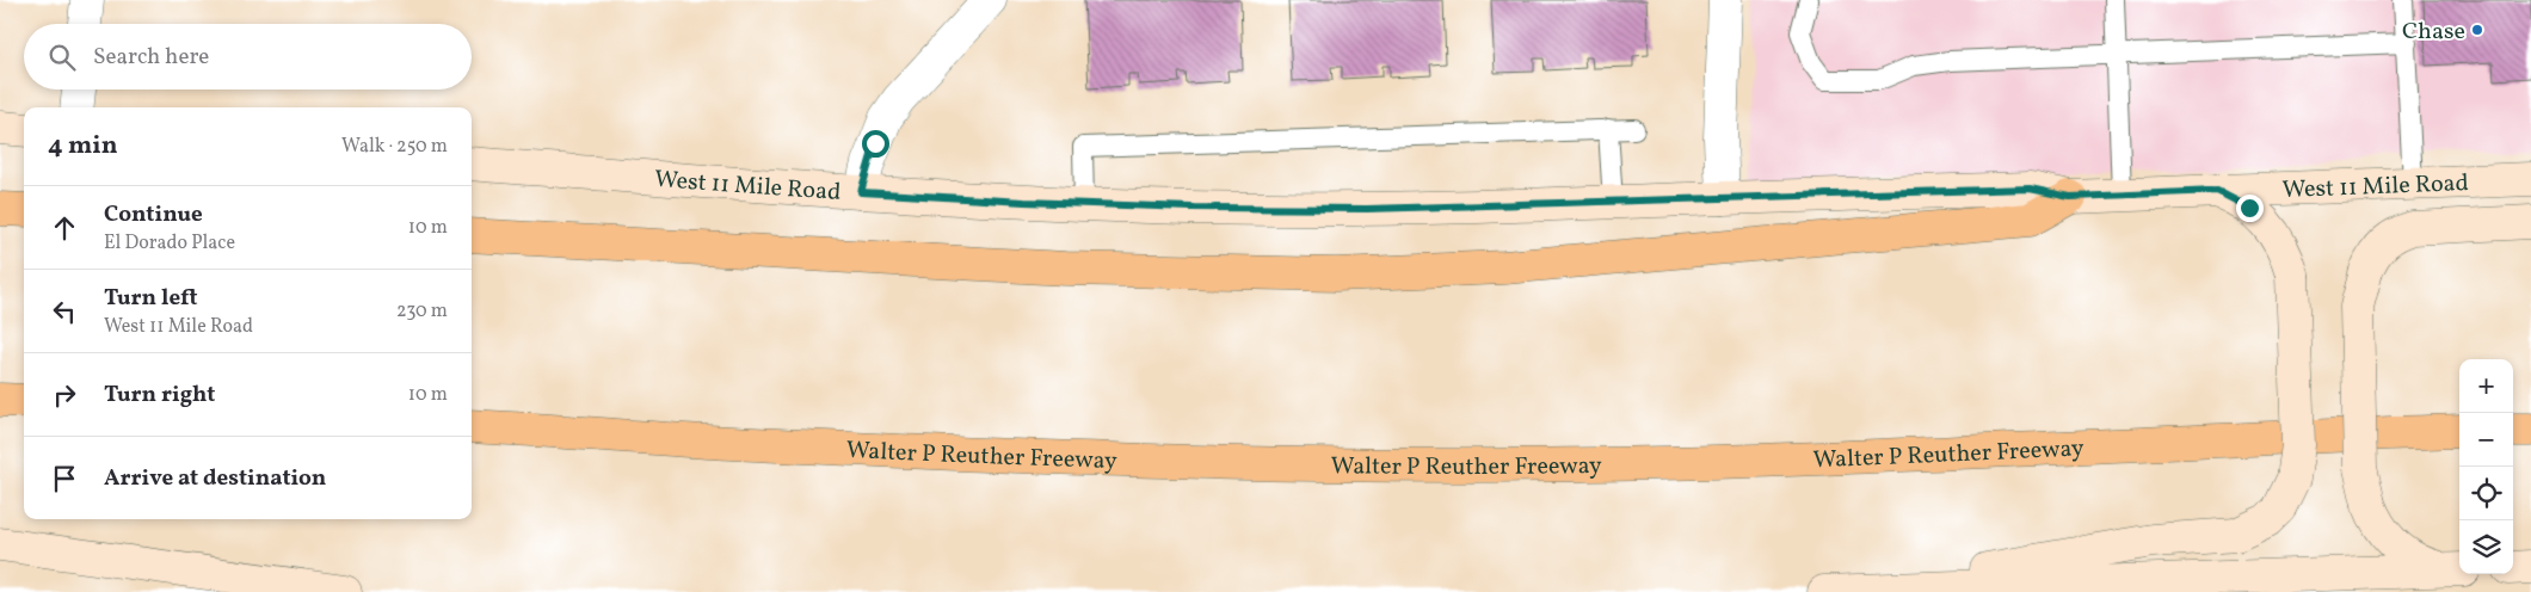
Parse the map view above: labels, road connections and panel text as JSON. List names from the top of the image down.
{
  "streets": {
    "highway": ["Walter P Reuther Freeway"],
    "main road": ["West 11 Mile Road"]
  },
  "places": ["Chase"],
  "page": {
    "search": "Search here",
    "heading": ["4 min", "Walk · 250 m"],
    "list": [
      ["Continue", "El Dorado Place", "10 m"],
      ["Turn left", "West 11 Mile Road", "230 m"],
      ["Turn right", "10 m"],
      "Arrive at destination"
    ],
    "map_buttons": ["+", "−"]
  }
}
